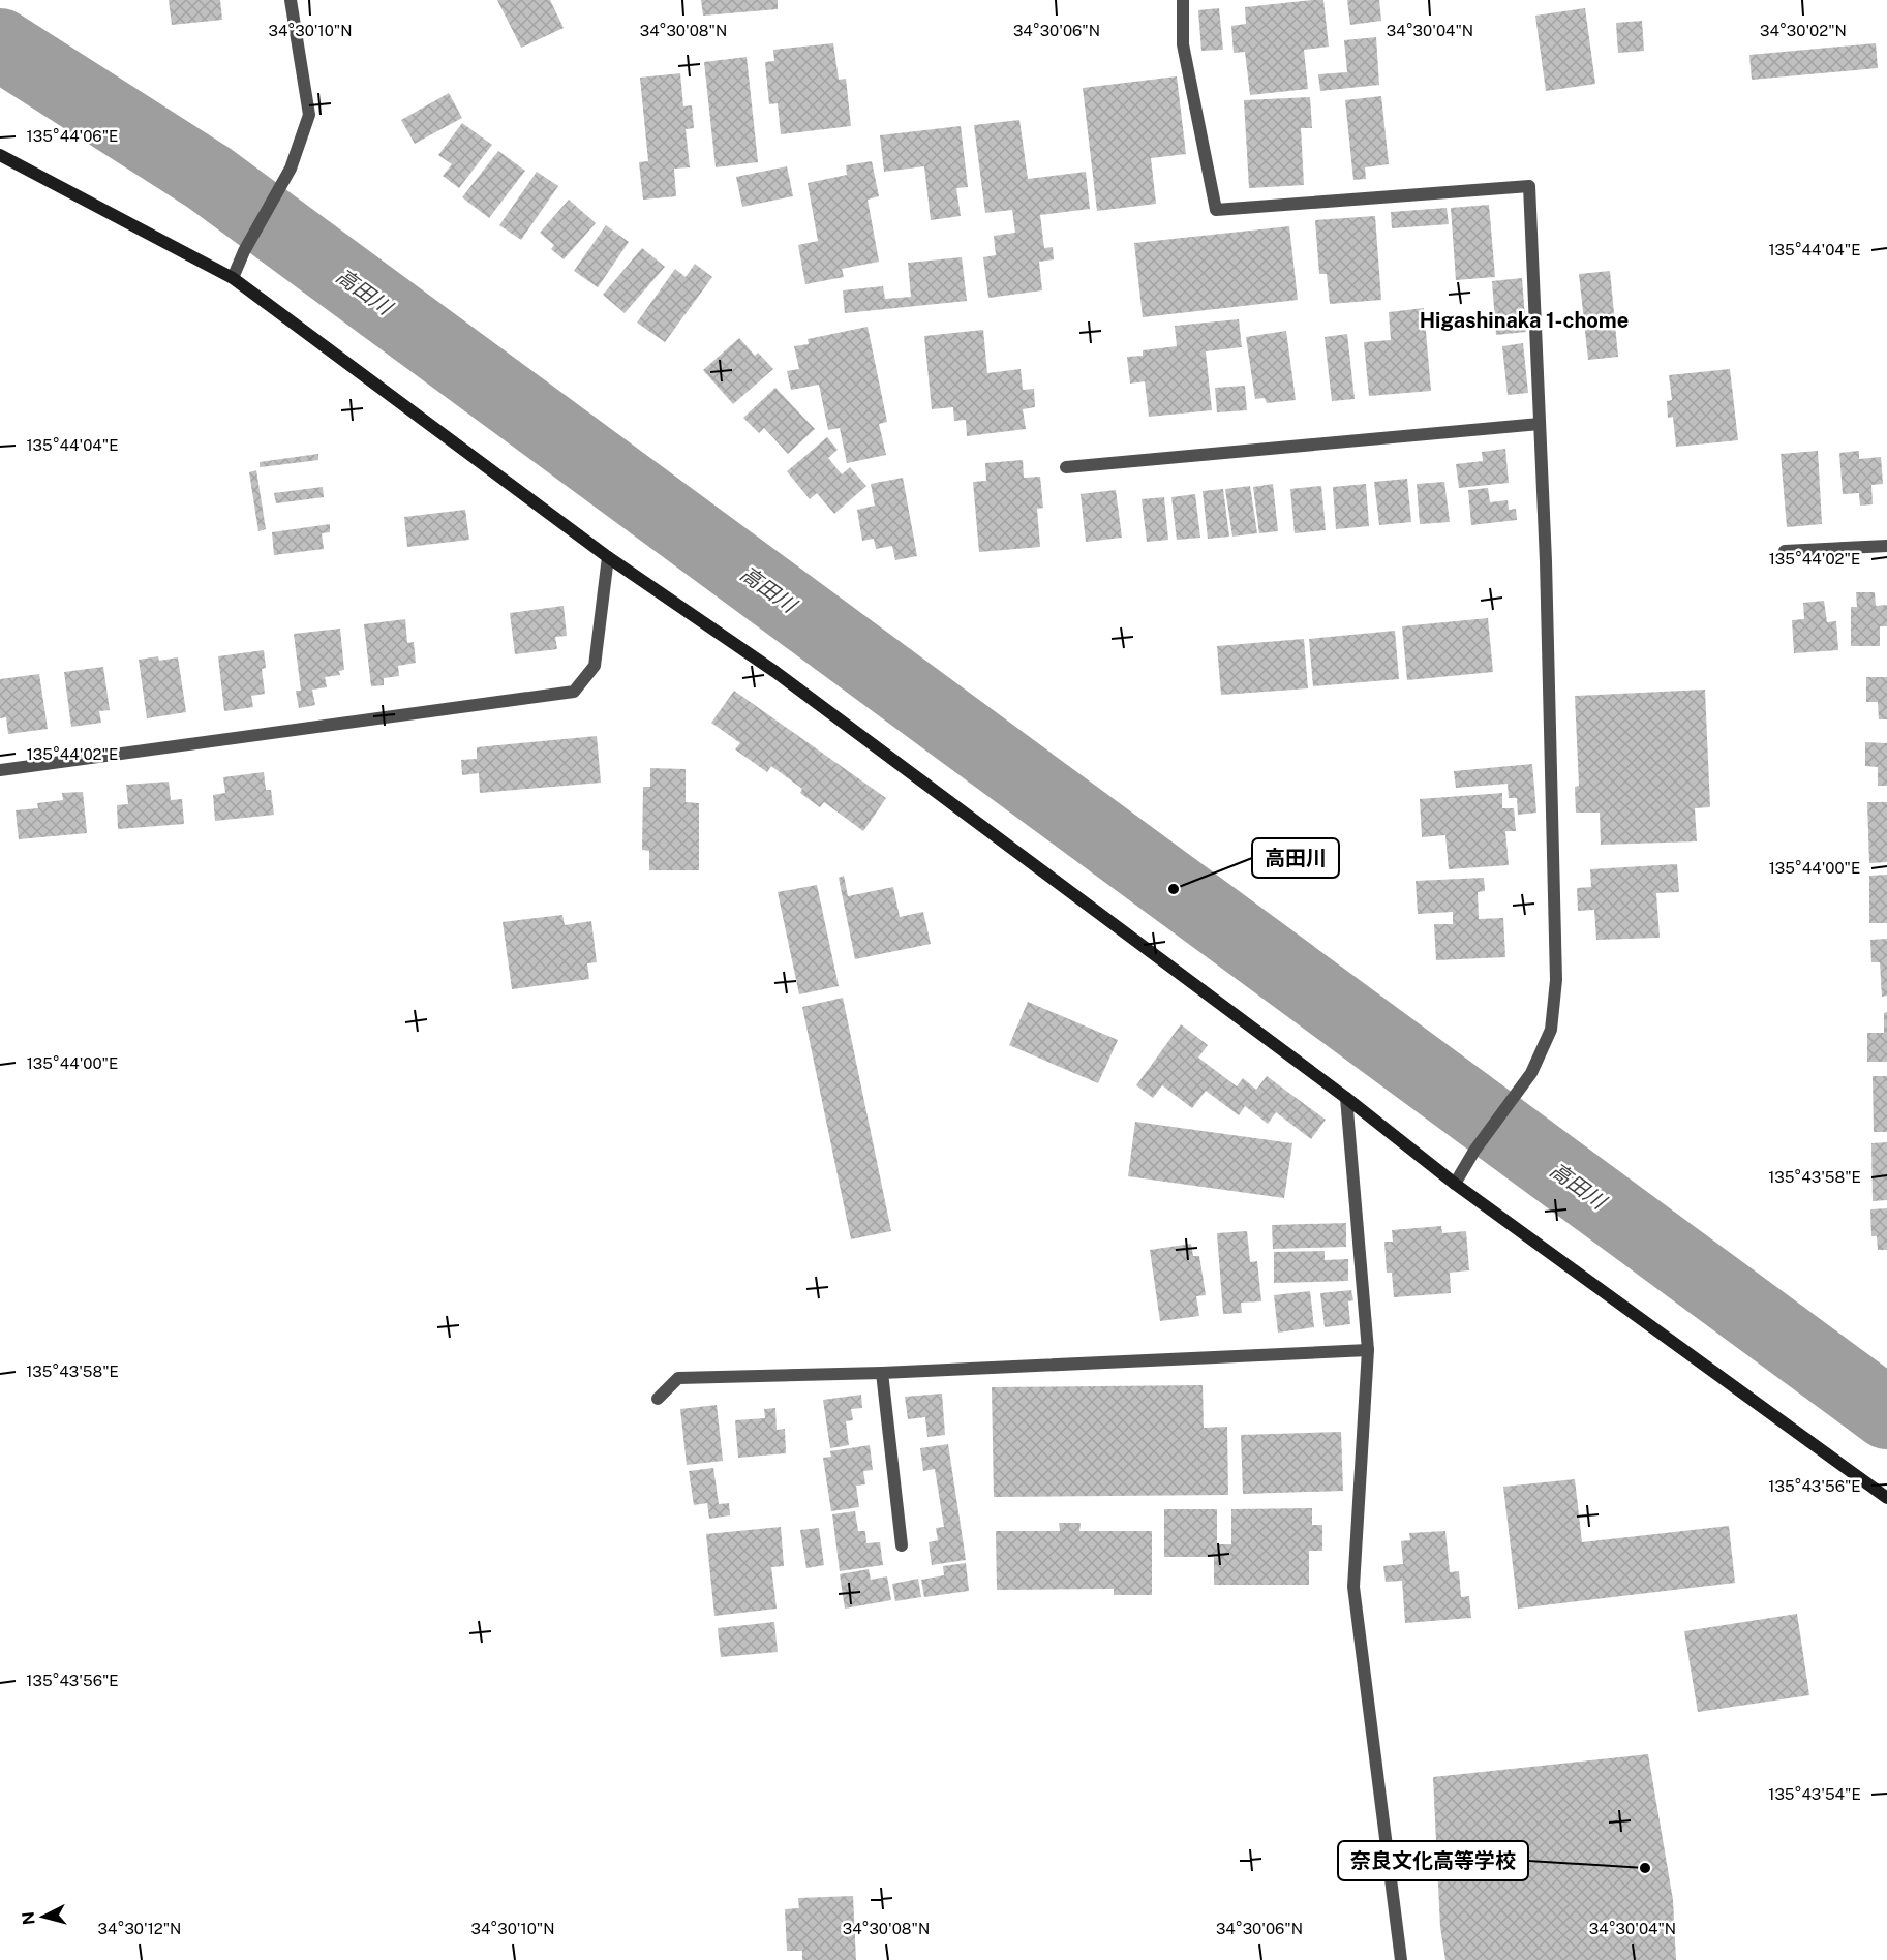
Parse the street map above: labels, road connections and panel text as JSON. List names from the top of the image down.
{
  "districts": ["Higashinaka 1-chome"],
  "water": ["高田川"],
  "places": ["高田川", "奈良文化高等学校"],
  "north": "left",
  "coordinates": [
    "34°30'10\"N",
    "34°30'08\"N",
    "34°30'06\"N",
    "34°30'04\"N",
    "34°30'02\"N",
    "135°44'06\"E",
    "135°44'04\"E",
    "135°44'02\"E",
    "135°44'00\"E",
    "135°43'58\"E",
    "135°43'56\"E",
    "135°43'54\"E",
    "34°30'12\"N"
  ]
}
